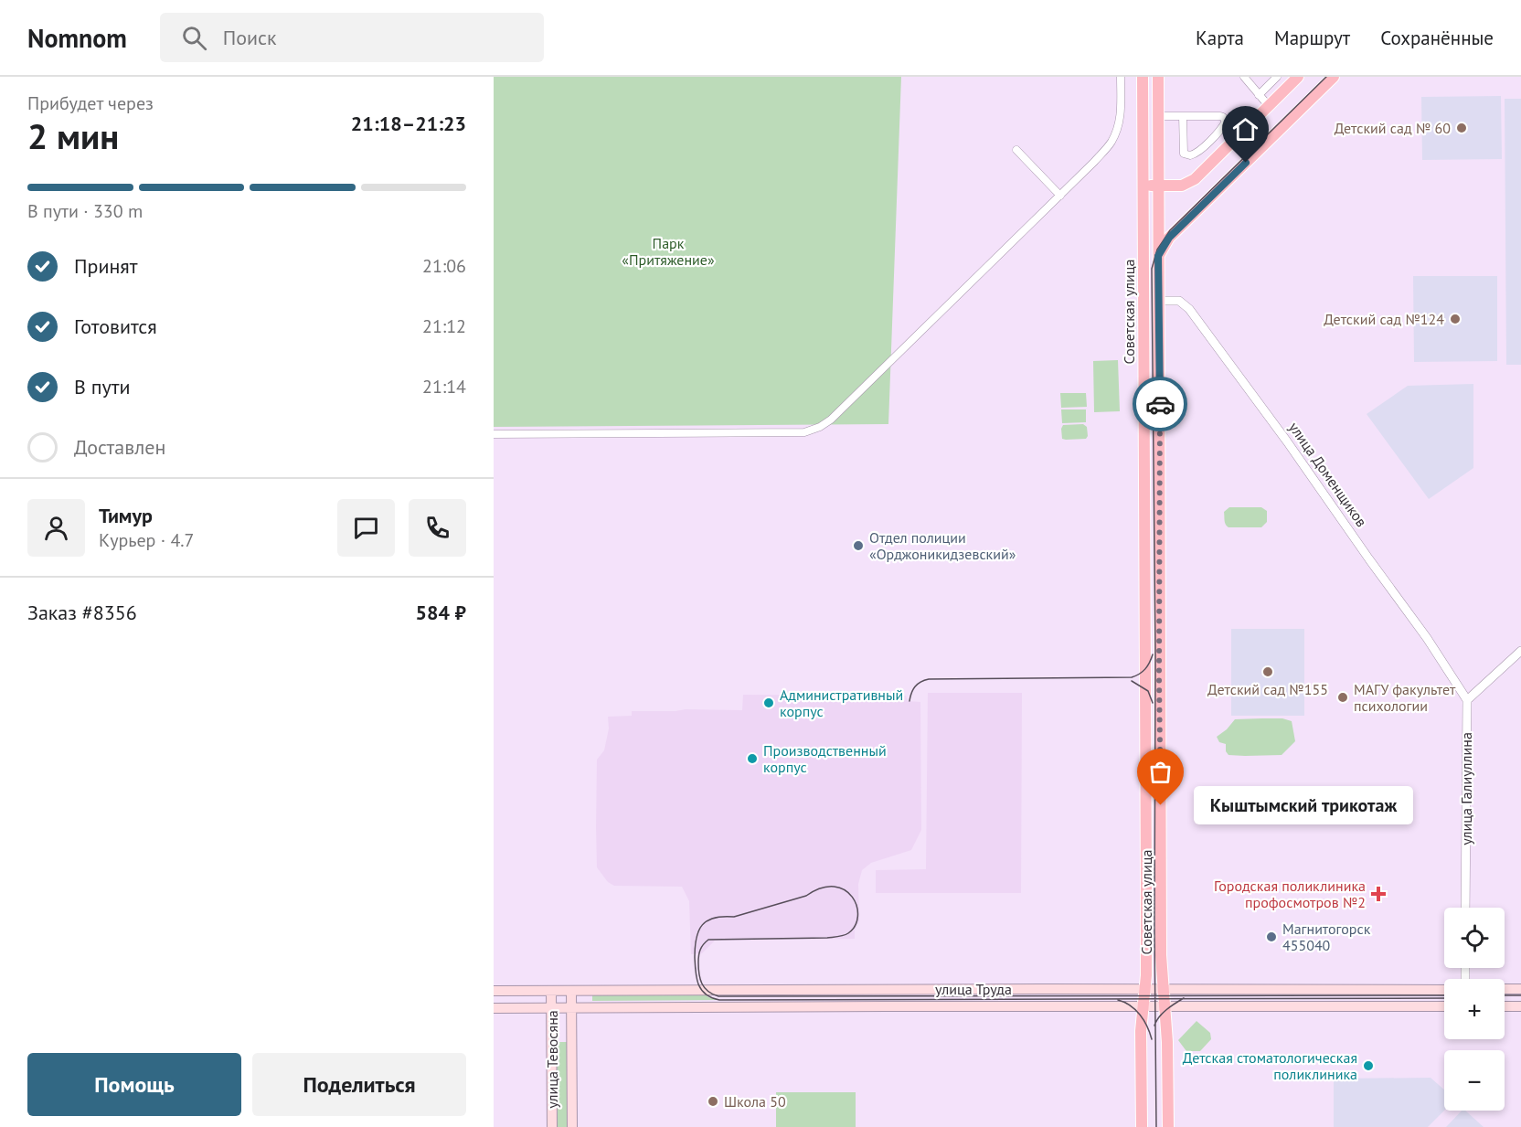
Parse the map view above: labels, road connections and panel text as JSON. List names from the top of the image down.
{
  "streets": {
    "main road": [
      "Советская улица",
      "улица Доменщиков",
      "улица Труда",
      "улица Тевосяна"
    ],
    "street": ["улица Галиуллина"]
  },
  "crossings": [
    ["Советская улица", "улица Доменщиков"],
    ["Советская улица", "улица Труда"],
    ["улица Доменщиков", "улица Галиуллина"],
    ["улица Труда", "улица Тевосяна"]
  ],
  "parks": ["Парк «Притяжение»"],
  "places": {
    "other": [
      "Детский сад № 60",
      "Детский сад №124",
      "Отдел полиции «Орджоникидзевский»",
      "Детский сад №155",
      "МАГУ факультет психологии",
      "Административный корпус",
      "Производственный корпус",
      "Кыштымский трикотаж",
      "Магнитогорск 455040",
      "Детская стоматологическая поликлиника",
      "Школа 50"
    ],
    "health": ["Городская поликлиника профосмотров №2"]
  },
  "page": {
    "header": "Nomnom",
    "search": "Поиск",
    "nav": ["Карта", "Маршрут", "Сохранённые"],
    "heading": ["2 мин", "Прибудет через", "21:18–21:23"],
    "panel": [
      "Тимур",
      "Курьер · 4.7",
      "Заказ #8356",
      "584 ₽"
    ],
    "bar": "В пути · 330 m",
    "list": [
      ["Принят", "21:06"],
      ["Готовится", "21:12"],
      ["В пути", "21:14"],
      "Доставлен"
    ],
    "bubble": "Кыштымский трикотаж",
    "map_buttons": ["+", "−"],
    "buttons": ["Помощь", "Поделиться"]
  }
}
